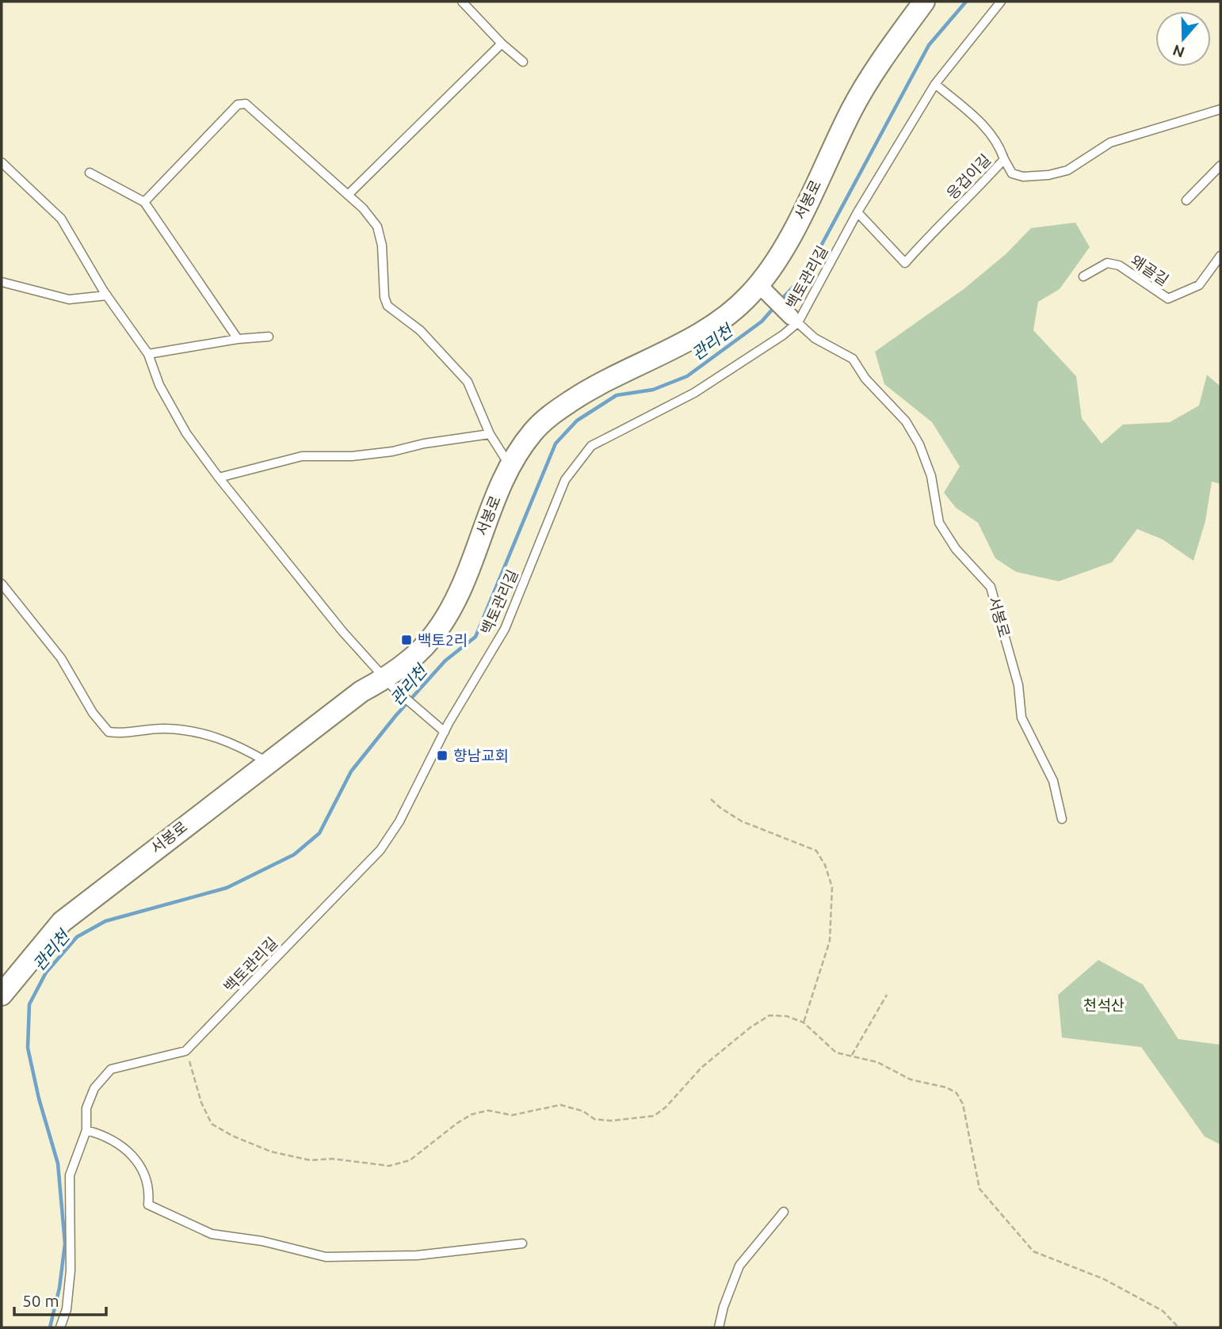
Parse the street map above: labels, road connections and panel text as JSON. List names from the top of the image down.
{
  "streets": {
    "main road": ["서봉로"],
    "lane": ["응겁이길", "왜골길", "백토관리길"]
  },
  "crossings": [
    ["응겁이길", "백토관리길"],
    ["서봉로", "백토관리길"]
  ],
  "water": ["관리천"],
  "parks": ["천석산"],
  "places": {
    "transit": ["백토2리", "향남교회"]
  },
  "scale_bar": "50 m",
  "north": "bottom"
}
